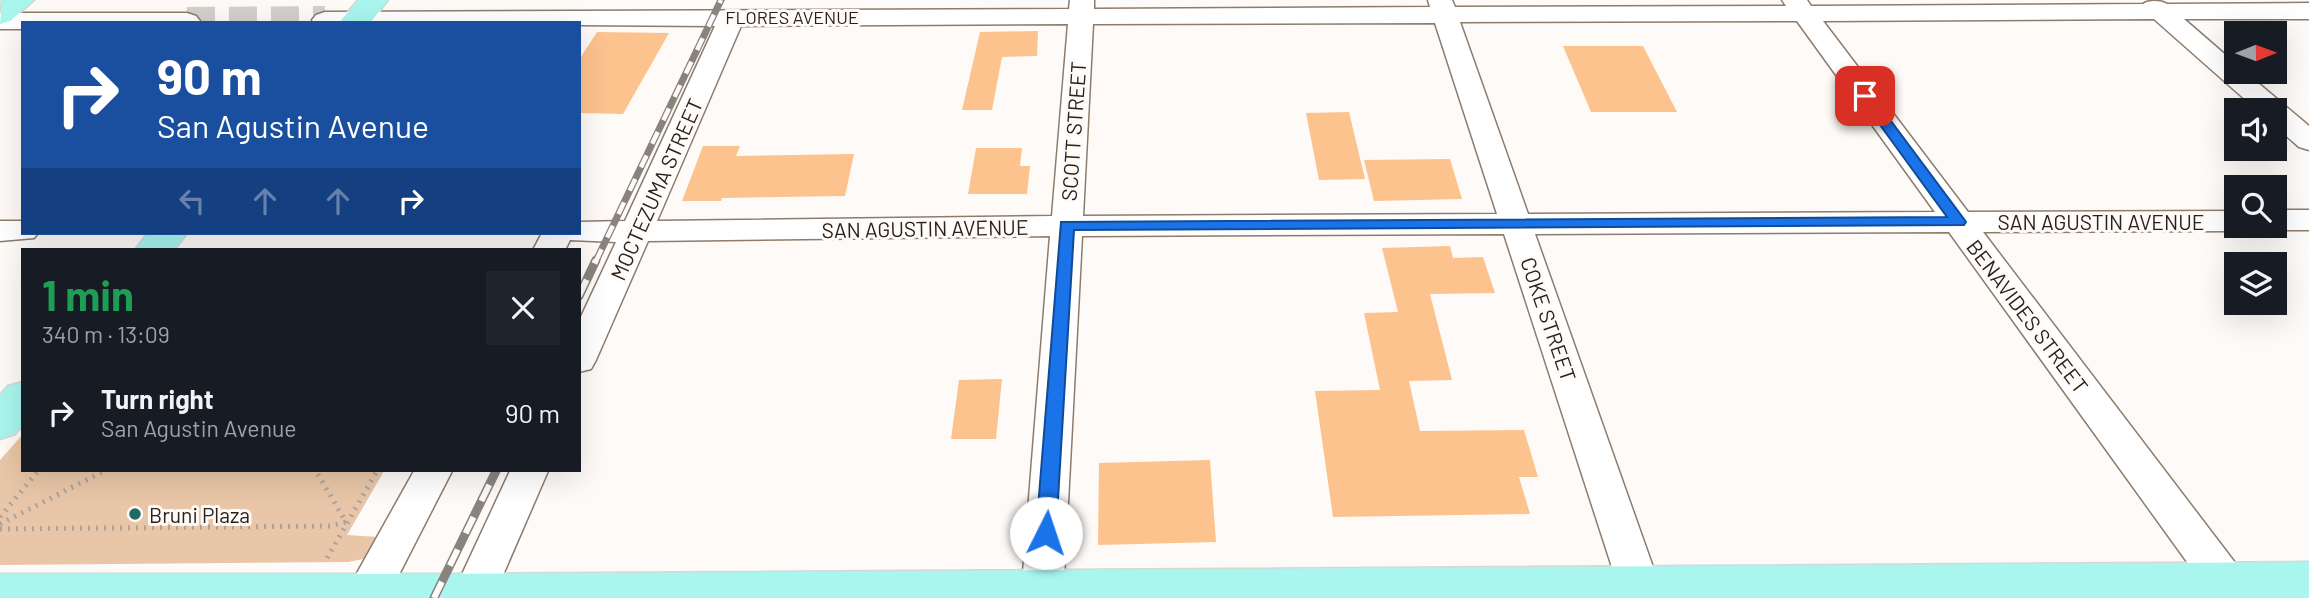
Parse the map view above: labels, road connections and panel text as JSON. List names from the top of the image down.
{
  "streets": {
    "street": [
      "FLORES AVENUE",
      "SCOTT STREET",
      "MOCTEZUMA STREET",
      "SAN AGUSTIN AVENUE",
      "BENAVIDES STREET",
      "COKE STREET"
    ]
  },
  "crossings": [
    ["FLORES AVENUE", "SCOTT STREET"],
    ["FLORES AVENUE", "MOCTEZUMA STREET"],
    ["FLORES AVENUE", "BENAVIDES STREET"],
    ["FLORES AVENUE", "COKE STREET"],
    ["SCOTT STREET", "SAN AGUSTIN AVENUE"],
    ["MOCTEZUMA STREET", "SAN AGUSTIN AVENUE"],
    ["SAN AGUSTIN AVENUE", "BENAVIDES STREET"],
    ["SAN AGUSTIN AVENUE", "COKE STREET"]
  ],
  "places": ["Bruni Plaza"],
  "north": "right",
  "page": {
    "turn": ["90 m", "San Agustin Avenue"],
    "heading": ["1 min", "340 m · 13:09"],
    "list": [
      {
        "name": "Turn right",
        "note": "San Agustin Avenue",
        "value": "90 m"
      }
    ]
  }
}
